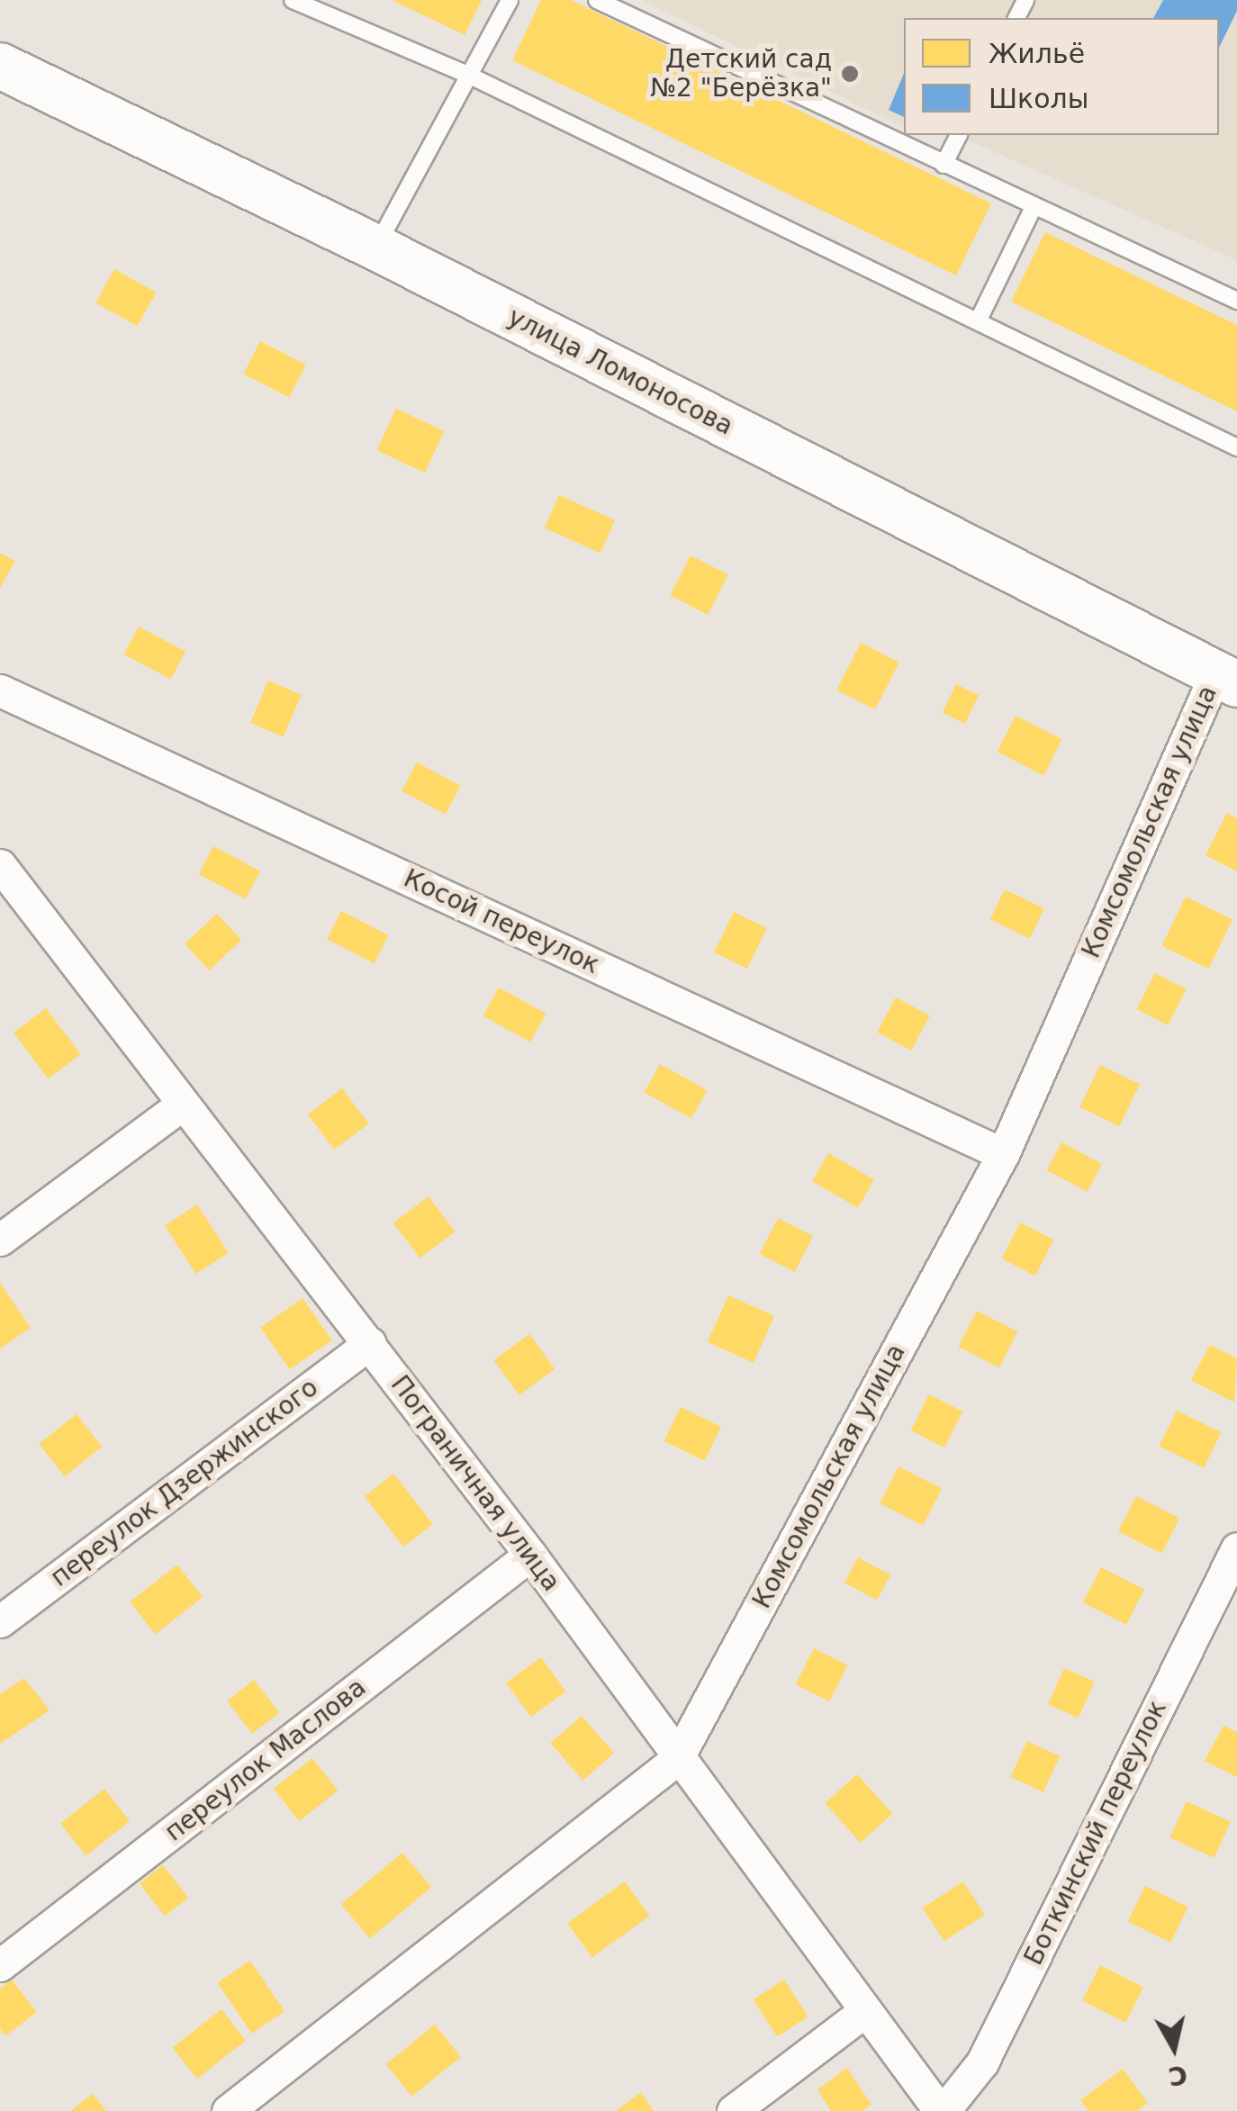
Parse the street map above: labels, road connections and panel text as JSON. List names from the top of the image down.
{
  "streets": {
    "main road": ["улица Ломоносова"],
    "street": [
      "Комсомольская улица",
      "Косой переулок",
      "переулок Дзержинского",
      "Пограничная улица",
      "переулок Маслова",
      "Боткинский переулок"
    ]
  },
  "crossings": [
    ["улица Ломоносова", "Комсомольская улица"],
    ["Комсомольская улица", "Косой переулок"],
    ["Комсомольская улица", "Пограничная улица"],
    ["переулок Дзержинского", "Пограничная улица"],
    ["Пограничная улица", "переулок Маслова"],
    ["Пограничная улица", "Боткинский переулок"]
  ],
  "places": ["Детский сад №2 \"Берёзка\""],
  "legend": ["Жильё", "Школы"],
  "north": "bottom"
}
